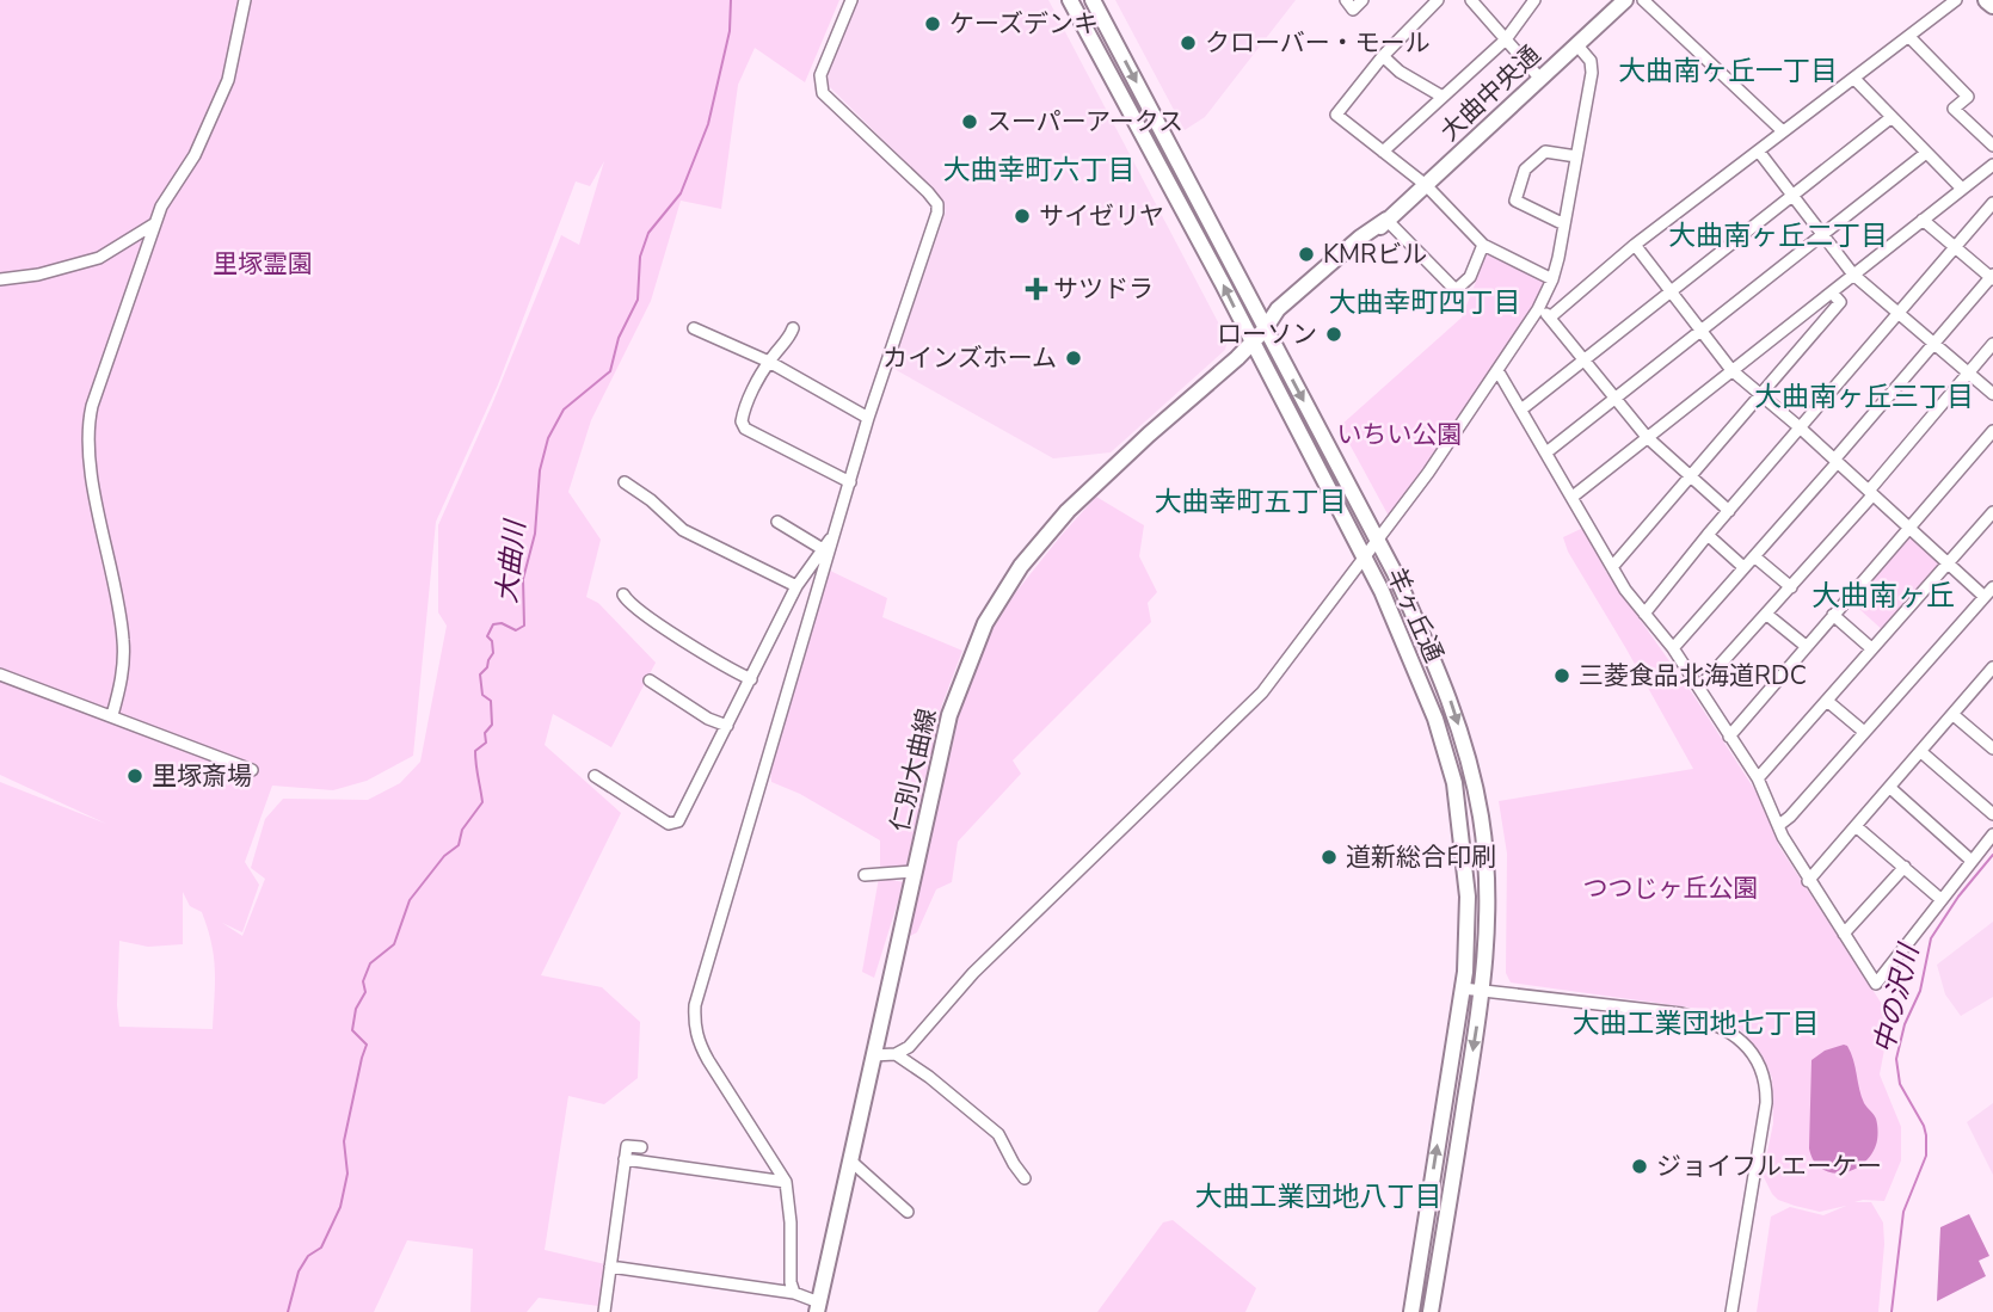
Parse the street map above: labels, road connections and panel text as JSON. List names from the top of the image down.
{
  "streets": {
    "main road": ["大曲中央通", "羊ヶ丘通", "仁別大曲線"]
  },
  "crossings": [
    ["大曲中央通", "羊ヶ丘通"],
    ["大曲中央通", "仁別大曲線"],
    ["羊ヶ丘通", "仁別大曲線"]
  ],
  "districts": [
    "大曲南ヶ丘一丁目",
    "大曲幸町六丁目",
    "大曲南ヶ丘二丁目",
    "大曲幸町四丁目",
    "大曲南ヶ丘三丁目",
    "大曲幸町五丁目",
    "大曲南ヶ丘",
    "大曲工業団地七丁目",
    "大曲工業団地八丁目"
  ],
  "water": ["大曲川", "中の沢川"],
  "parks": ["里塚霊園", "いちい公園", "つつじヶ丘公園"],
  "places": {
    "other": [
      "ケーズデンキ",
      "クローバー・モール",
      "スーパーアークス",
      "サイゼリヤ",
      "KMRビル",
      "ローソン",
      "カインズホーム",
      "三菱食品北海道RDC",
      "里塚斎場",
      "道新総合印刷",
      "ジョイフルエーケー"
    ],
    "health": ["サツドラ"]
  }
}
